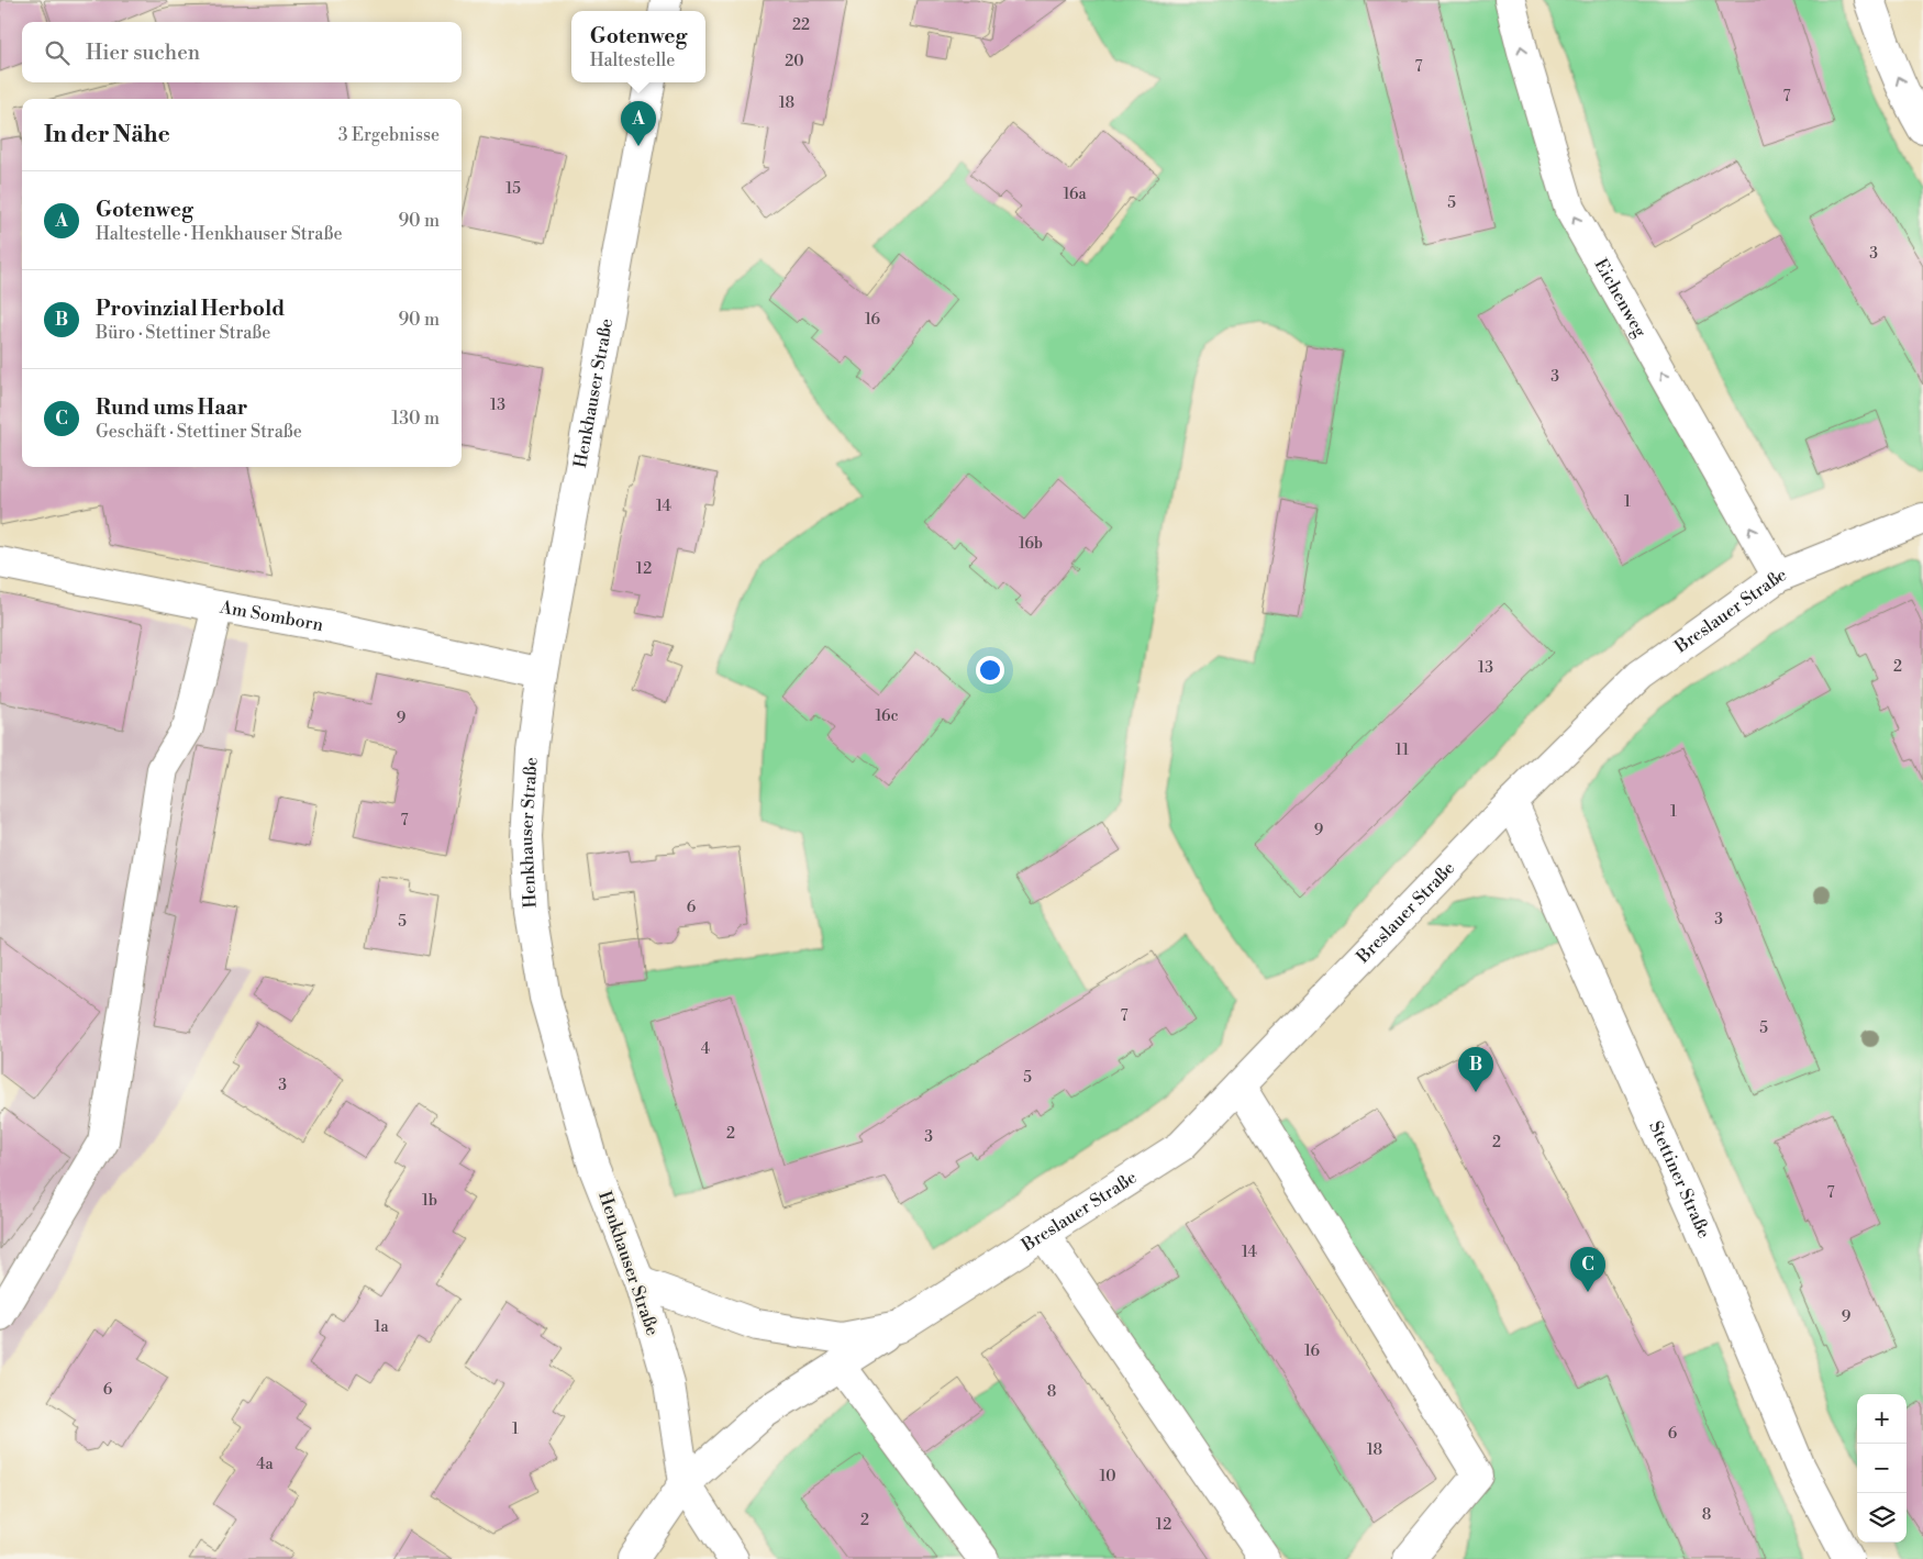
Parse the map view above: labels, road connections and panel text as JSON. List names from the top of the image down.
{
  "streets": {
    "street": [
      "Eichenweg",
      "Henkhauser Straße",
      "Breslauer Straße",
      "Am Somborn",
      "Stettiner Straße"
    ]
  },
  "crossings": [
    ["Eichenweg", "Breslauer Straße"],
    ["Henkhauser Straße", "Breslauer Straße"],
    ["Henkhauser Straße", "Am Somborn"],
    ["Breslauer Straße", "Stettiner Straße"]
  ],
  "one_way": ["Eichenweg"],
  "house_numbers": [
    "22",
    "20",
    "7",
    "7",
    "18",
    "15",
    "16a",
    "5",
    "3",
    "16",
    "3",
    "13",
    "1",
    "14",
    "16b",
    "12",
    "2",
    "13",
    "16c",
    "9",
    "11",
    "1",
    "7",
    "9",
    "6",
    "3",
    "5",
    "7",
    "5",
    "4",
    "5",
    "3",
    "2",
    "3",
    "2",
    "7",
    "1b",
    "14",
    "9",
    "1a",
    "16",
    "6",
    "8",
    "1",
    "6",
    "18",
    "4a",
    "10",
    "8",
    "2",
    "12"
  ],
  "page": {
    "popup": ["Gotenweg", "Haltestelle"],
    "search": "Hier suchen",
    "heading": ["In der Nähe", "3 Ergebnisse"],
    "pins": ["A", "B", "C"],
    "list": [
      {
        "mark": "A",
        "name": "Gotenweg",
        "note": "Haltestelle · Henkhauser Straße",
        "value": "90 m"
      },
      {
        "mark": "B",
        "name": "Provinzial Herbold",
        "note": "Büro · Stettiner Straße",
        "value": "90 m"
      },
      {
        "mark": "C",
        "name": "Rund ums Haar",
        "note": "Geschäft · Stettiner Straße",
        "value": "130 m"
      }
    ],
    "map_buttons": ["+", "−"]
  }
}
